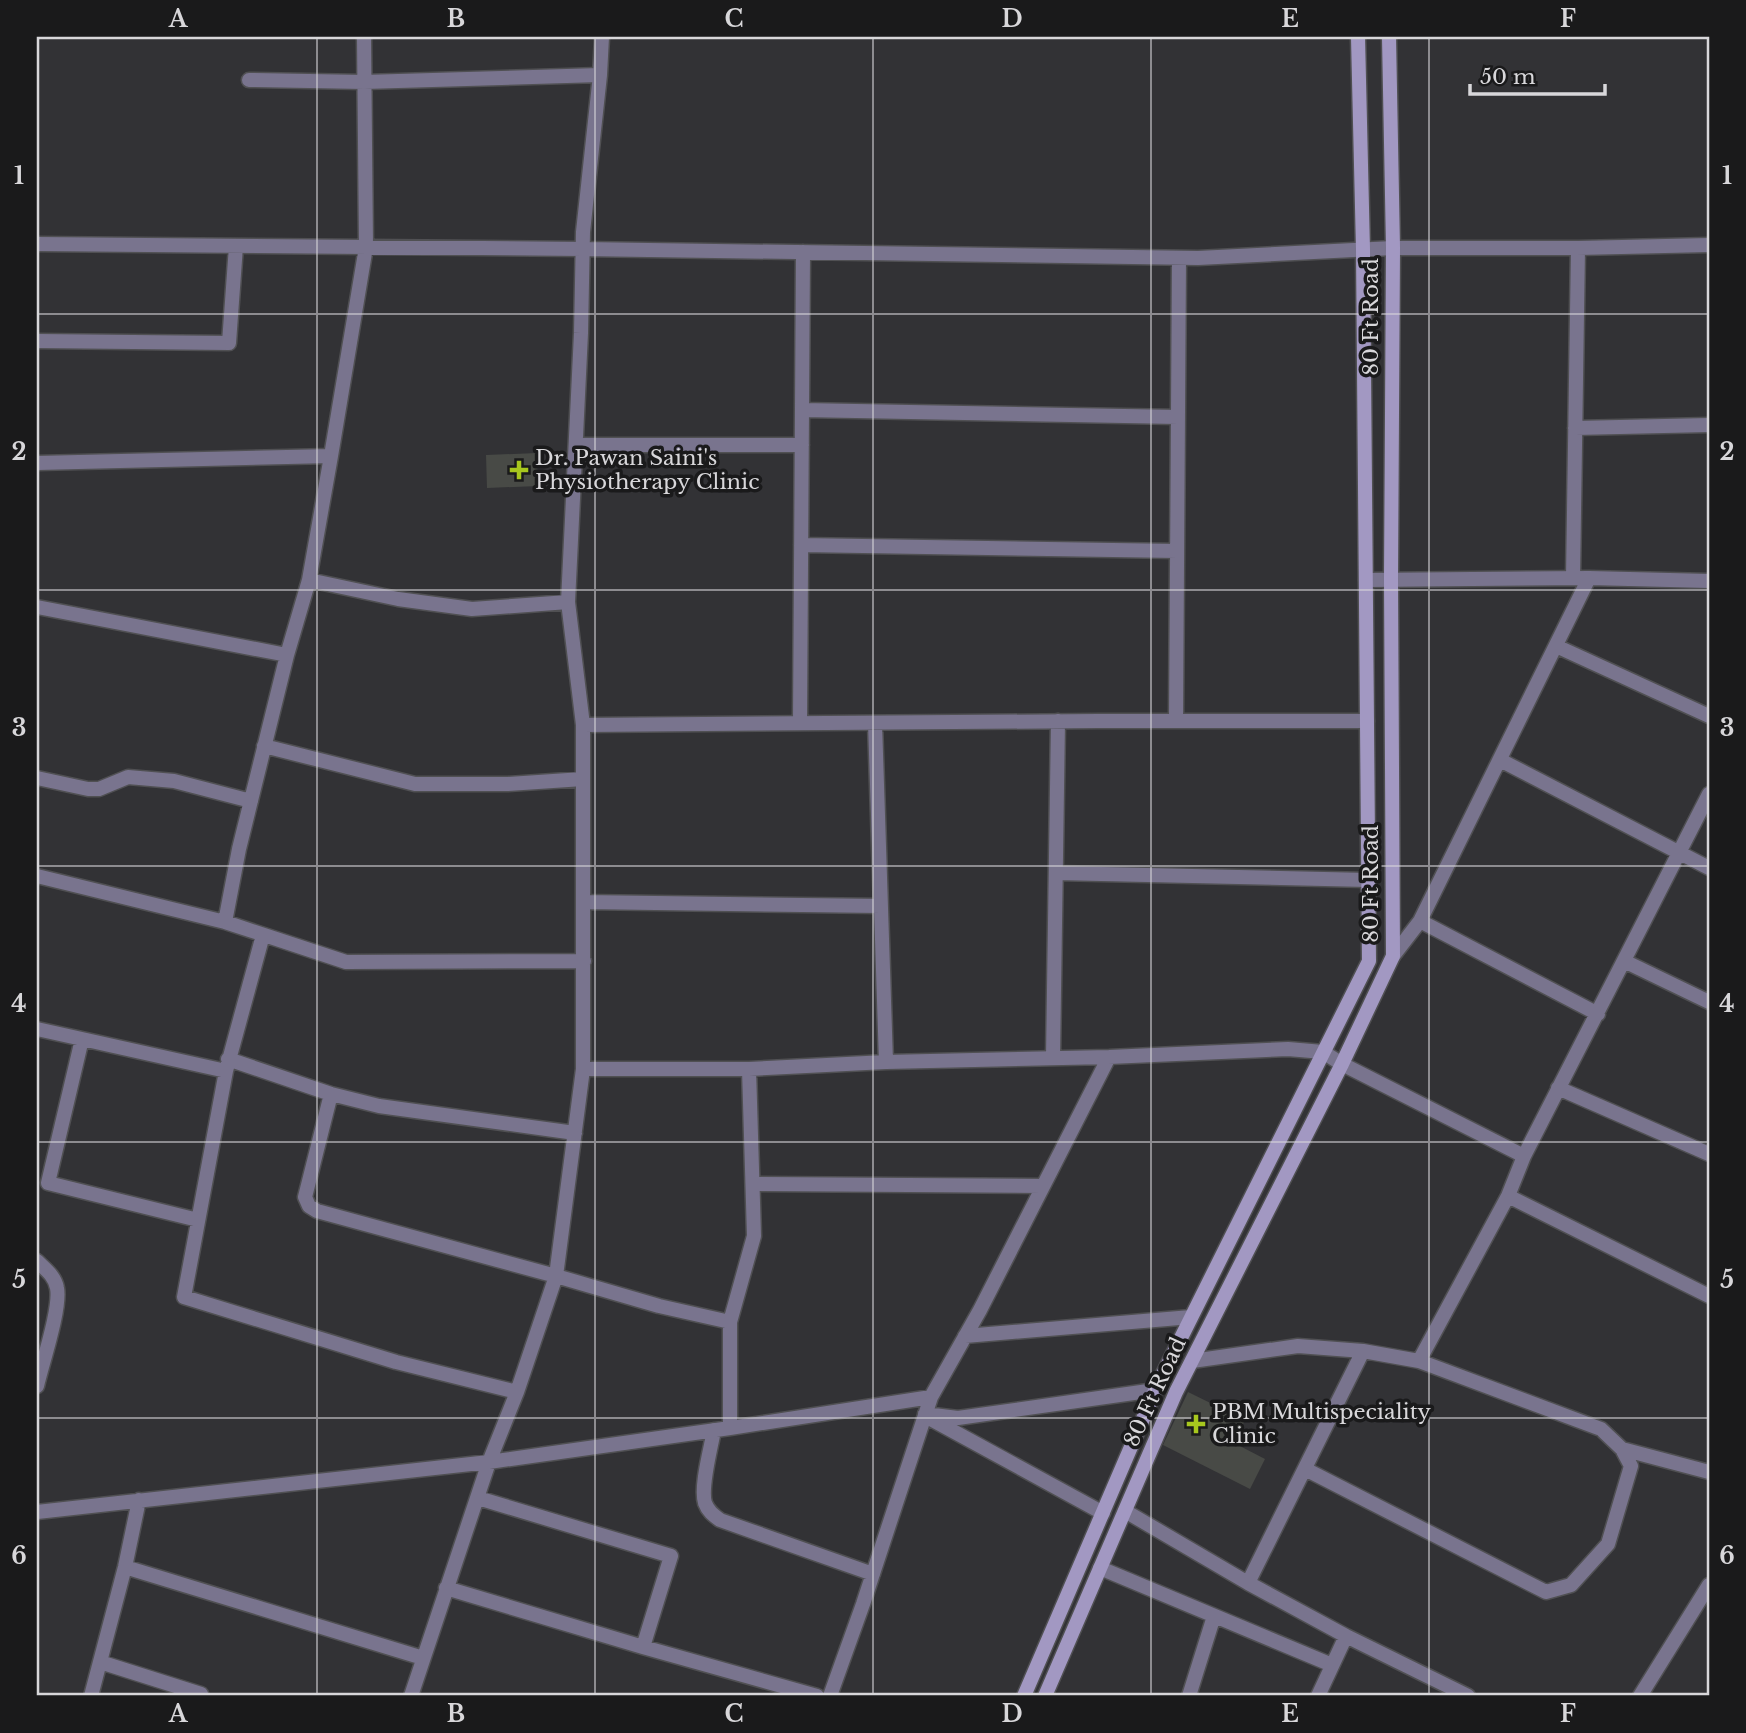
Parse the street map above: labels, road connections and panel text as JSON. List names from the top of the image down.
{
  "streets": {
    "main road": ["80 Ft Road"]
  },
  "places": {
    "health": ["Dr. Pawan Saini's Physiotherapy Clinic", "PBM Multispeciality Clinic"]
  },
  "scale_bar": "50 m",
  "grid": {
    "columns": [
      "A",
      "B",
      "C",
      "D",
      "E",
      "F"
    ],
    "rows": [
      "1",
      "2",
      "3",
      "4",
      "5",
      "6"
    ]
  }
}
